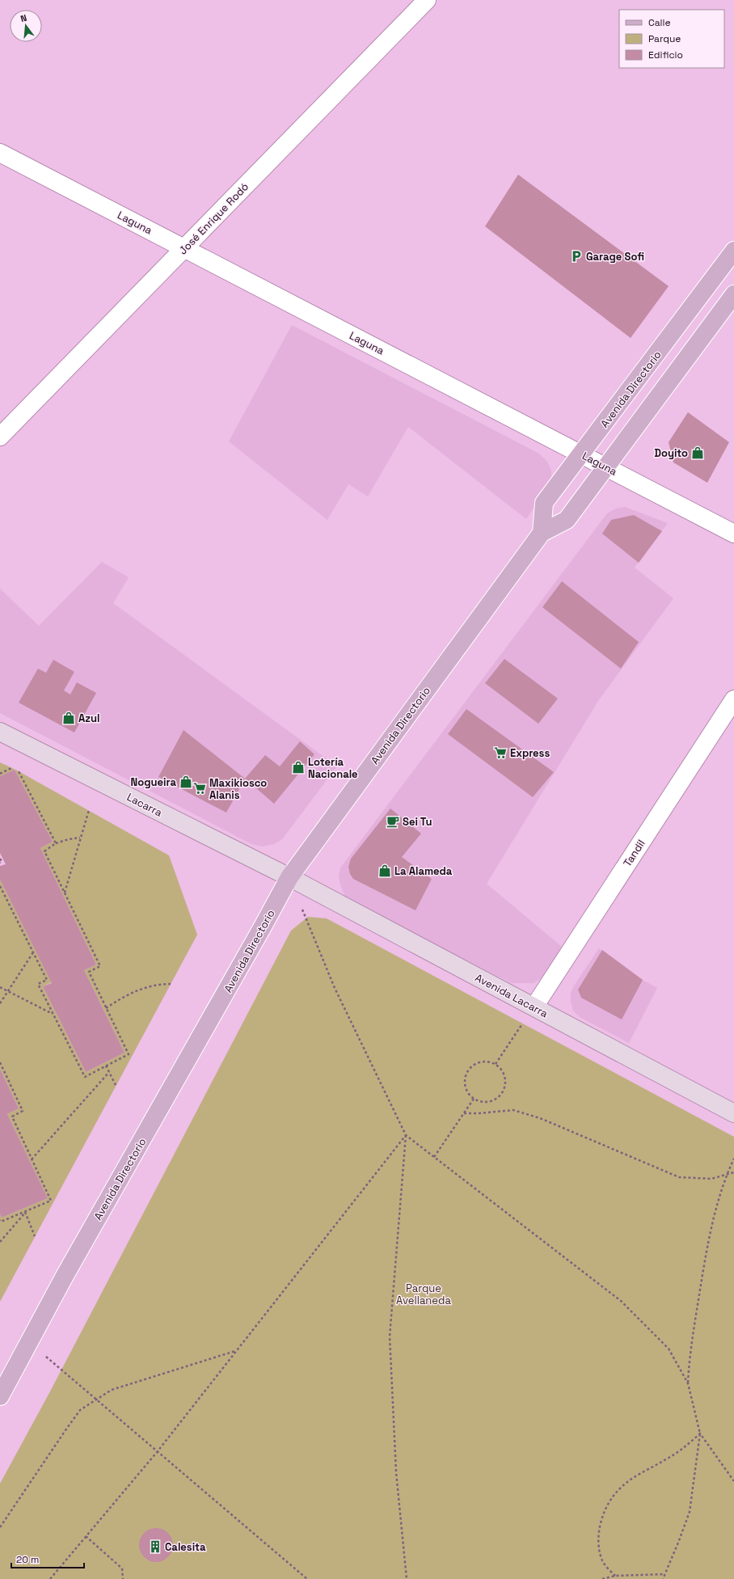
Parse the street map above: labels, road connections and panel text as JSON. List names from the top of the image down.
{
  "streets": {
    "main road": ["Avenida Directorio"],
    "street": [
      "José Enrique Rodó",
      "Laguna",
      "Lacarra",
      "Tandil",
      "Avenida Lacarra"
    ]
  },
  "crossings": [
    ["José Enrique Rodó", "Laguna"],
    ["Laguna", "Avenida Directorio"],
    ["Avenida Directorio", "Lacarra"],
    ["Avenida Directorio", "Avenida Lacarra"],
    ["Lacarra", "Avenida Lacarra"],
    ["Tandil", "Avenida Lacarra"]
  ],
  "parks": ["Parque Avellaneda"],
  "places": {
    "parking": ["Garage Sofi"],
    "shop": [
      "Doyito",
      "Azul",
      "Lotería Nacionale",
      "Nogueira",
      "La Alameda"
    ],
    "supermarket": ["Express", "Maxikiosco Alanis"],
    "cafe": ["Sei Tu"],
    "building": ["Calesita"]
  },
  "legend": ["Calle", "Parque", "Edificio"],
  "scale_bar": "20 m",
  "north": "top"
}
